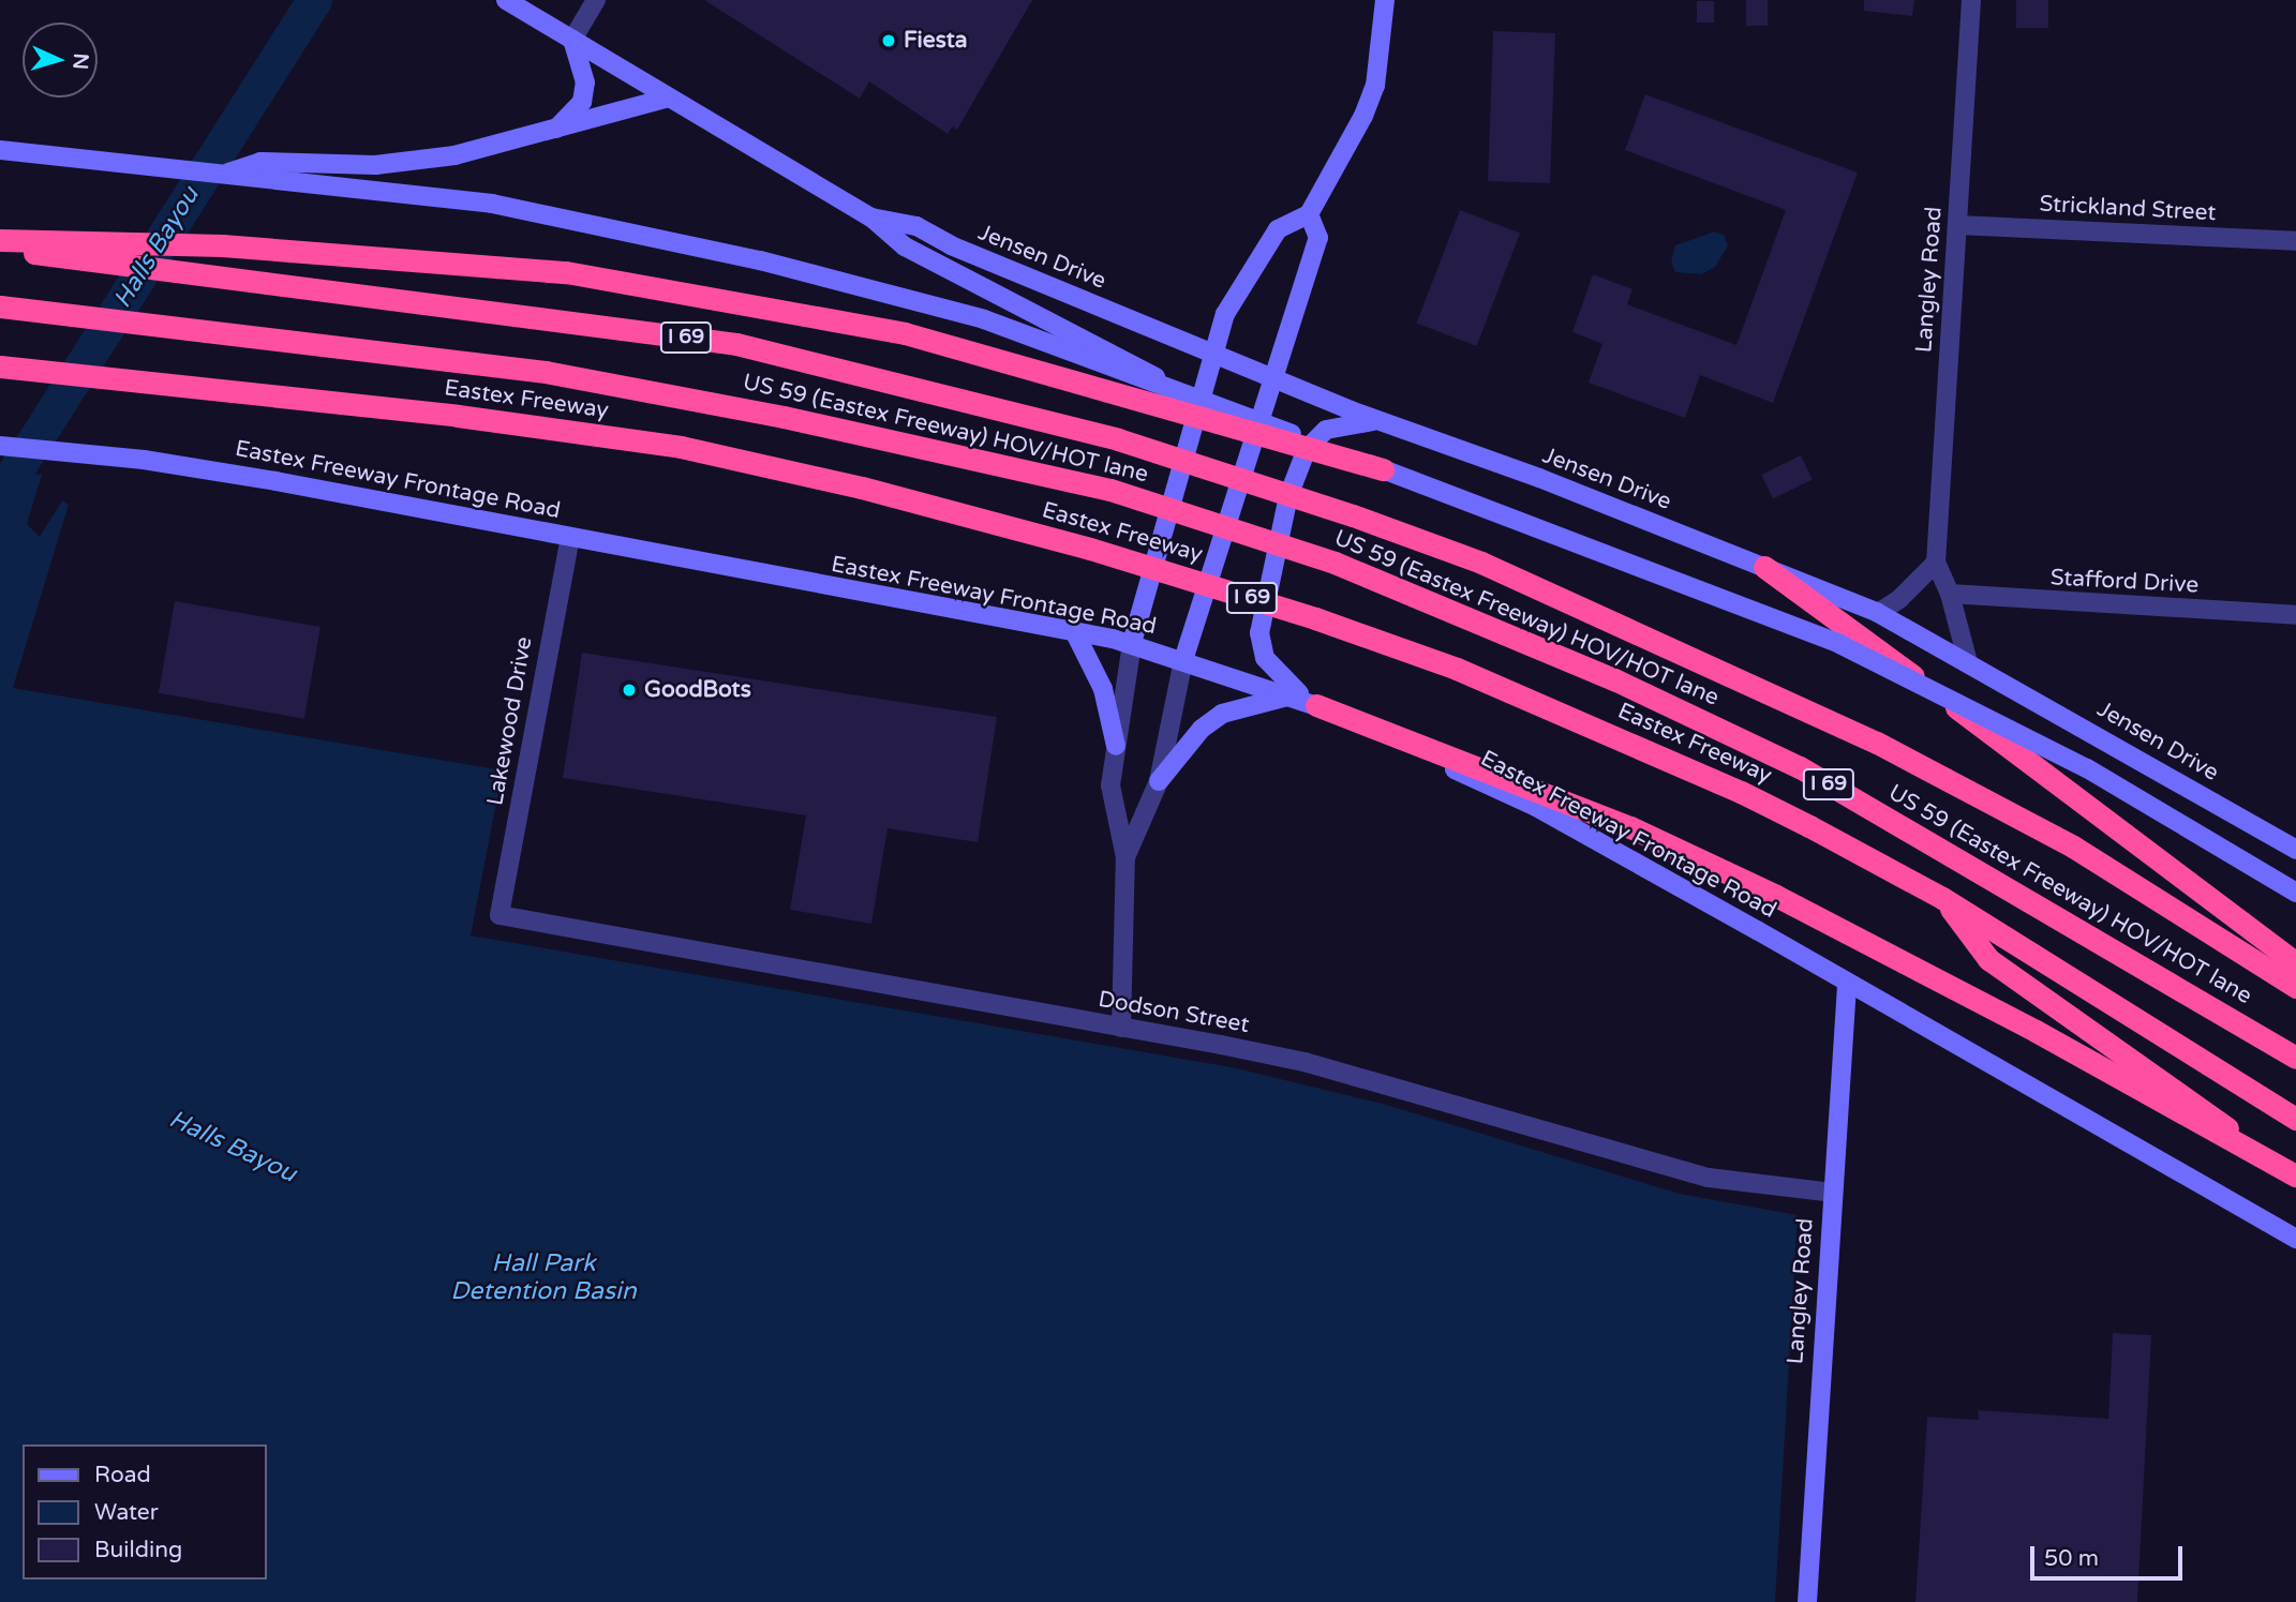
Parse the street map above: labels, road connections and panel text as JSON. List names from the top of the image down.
{
  "streets": {
    "highway": ["I 69", "Eastex Freeway", "US 59 (Eastex Freeway) HOV/HOT lane"],
    "main road": ["Jensen Drive", "Langley Road", "Eastex Freeway Frontage Road"],
    "street": [
      "Strickland Street",
      "Stafford Drive",
      "Lakewood Drive",
      "Dodson Street"
    ]
  },
  "crossings": [
    ["Strickland Street", "Langley Road"],
    ["Jensen Drive", "Langley Road"],
    ["Langley Road", "Eastex Freeway Frontage Road"],
    ["Langley Road", "Stafford Drive"],
    ["Langley Road", "Dodson Street"],
    ["Eastex Freeway Frontage Road", "Lakewood Drive"],
    ["Lakewood Drive", "Dodson Street"]
  ],
  "water": ["Halls Bayou", "Hall Park Detention Basin"],
  "places": ["Fiesta", "GoodBots"],
  "legend": ["Road", "Water", "Building"],
  "scale_bar": "50 m",
  "north": "right"
}
